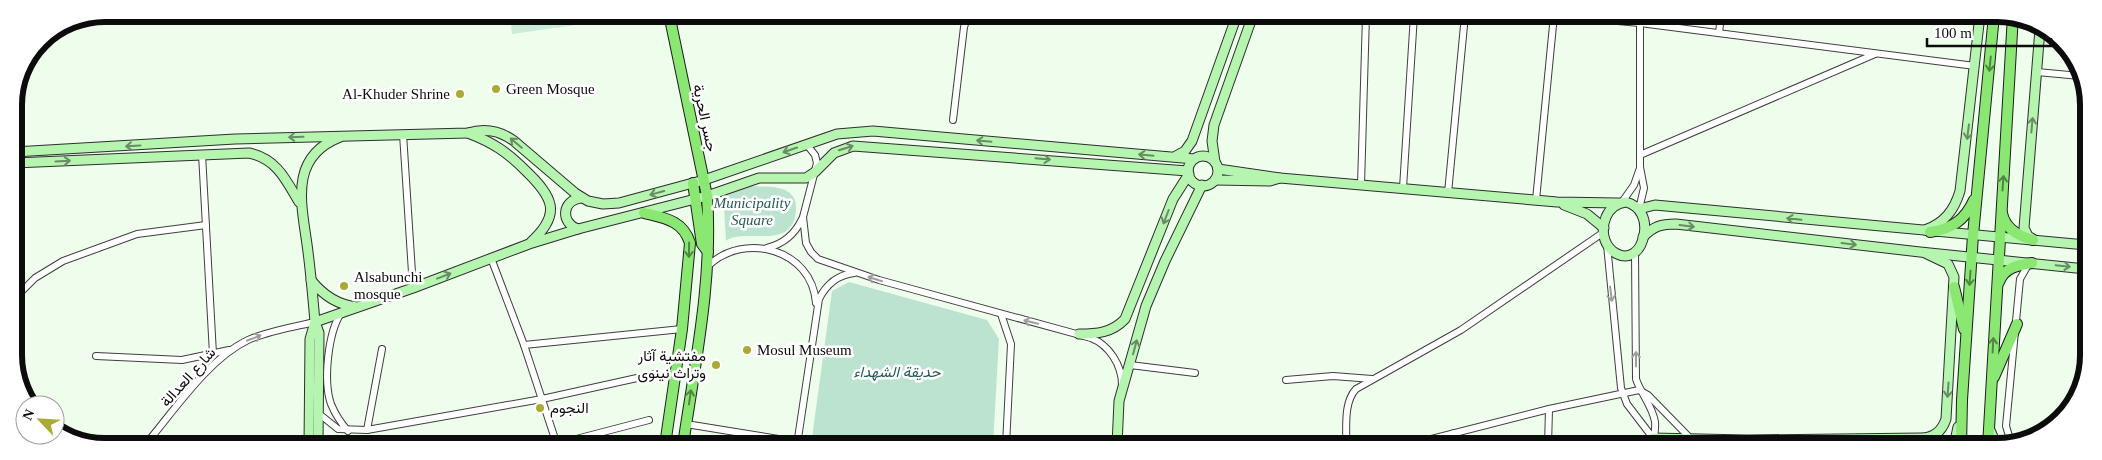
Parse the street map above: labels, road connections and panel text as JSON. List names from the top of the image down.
{
  "streets": {
    "main road": ["جسر الحرية"],
    "street": ["شارع العدالة"]
  },
  "one_way": ["شارع العدالة"],
  "parks": ["Municipality Square", "حديقة الشهداء"],
  "places": [
    "Green Mosque",
    "Al-Khuder Shrine",
    "Alsabunchi mosque",
    "Mosul Museum",
    "مفتشية آثار وتراث نينوى",
    "النجوم"
  ],
  "scale_bar": "100 m",
  "north": "top left"
}
